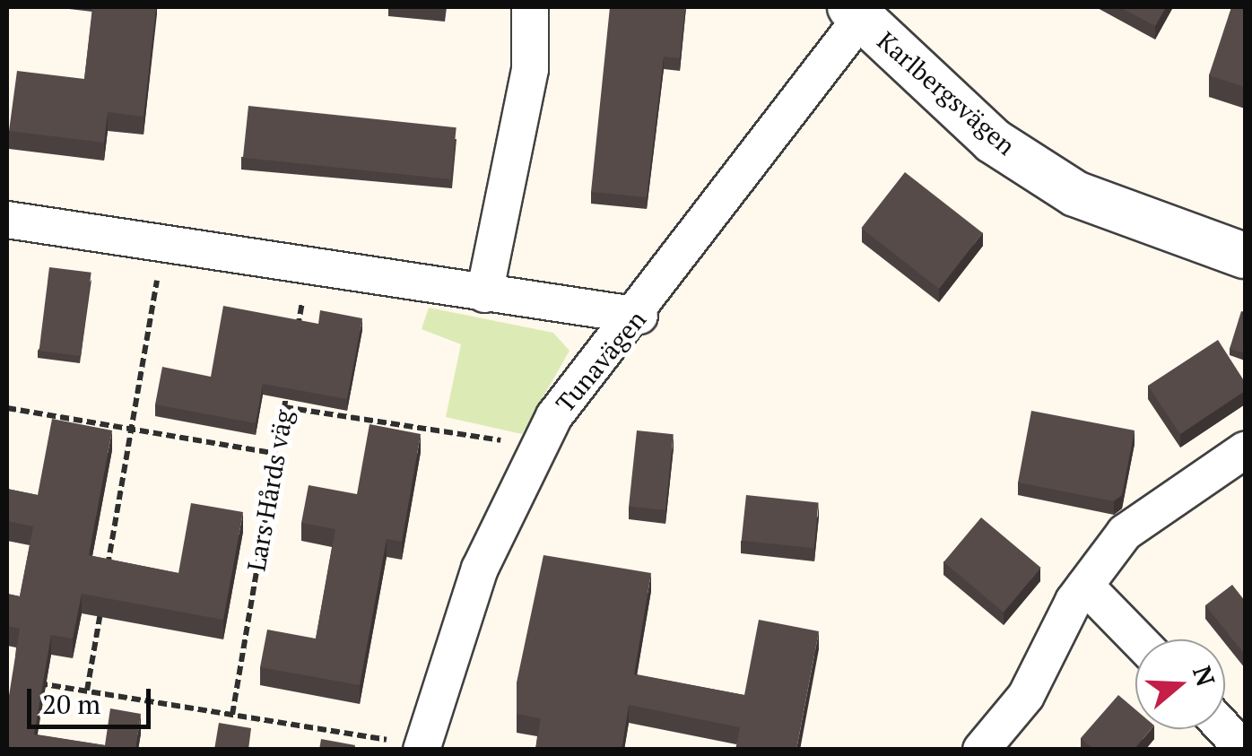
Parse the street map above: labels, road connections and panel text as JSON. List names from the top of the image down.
{
  "streets": {
    "street": ["Karlbergsvägen", "Tunavägen"],
    "path": ["Lars Hårds väg"]
  },
  "crossings": [
    ["Karlbergsvägen", "Tunavägen"]
  ],
  "scale_bar": "20 m",
  "north": "right"
}
